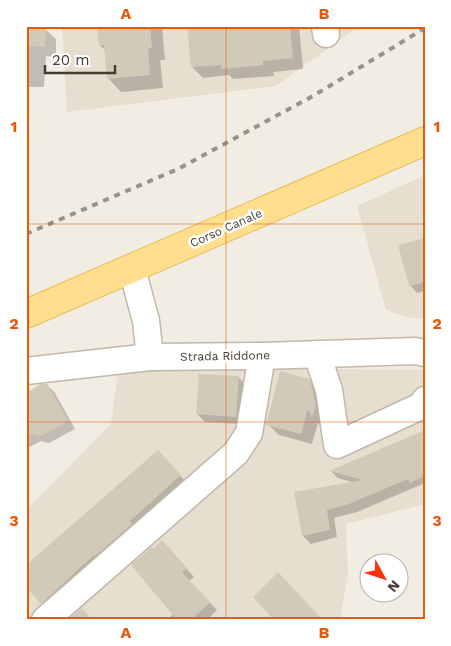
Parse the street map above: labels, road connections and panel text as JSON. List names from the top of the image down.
{
  "streets": {
    "main road": ["Corso Canale"],
    "street": ["Strada Riddone"]
  },
  "scale_bar": "20 m",
  "north": "bottom right",
  "grid": {
    "columns": ["A", "B"],
    "rows": ["1", "2", "3"]
  }
}
